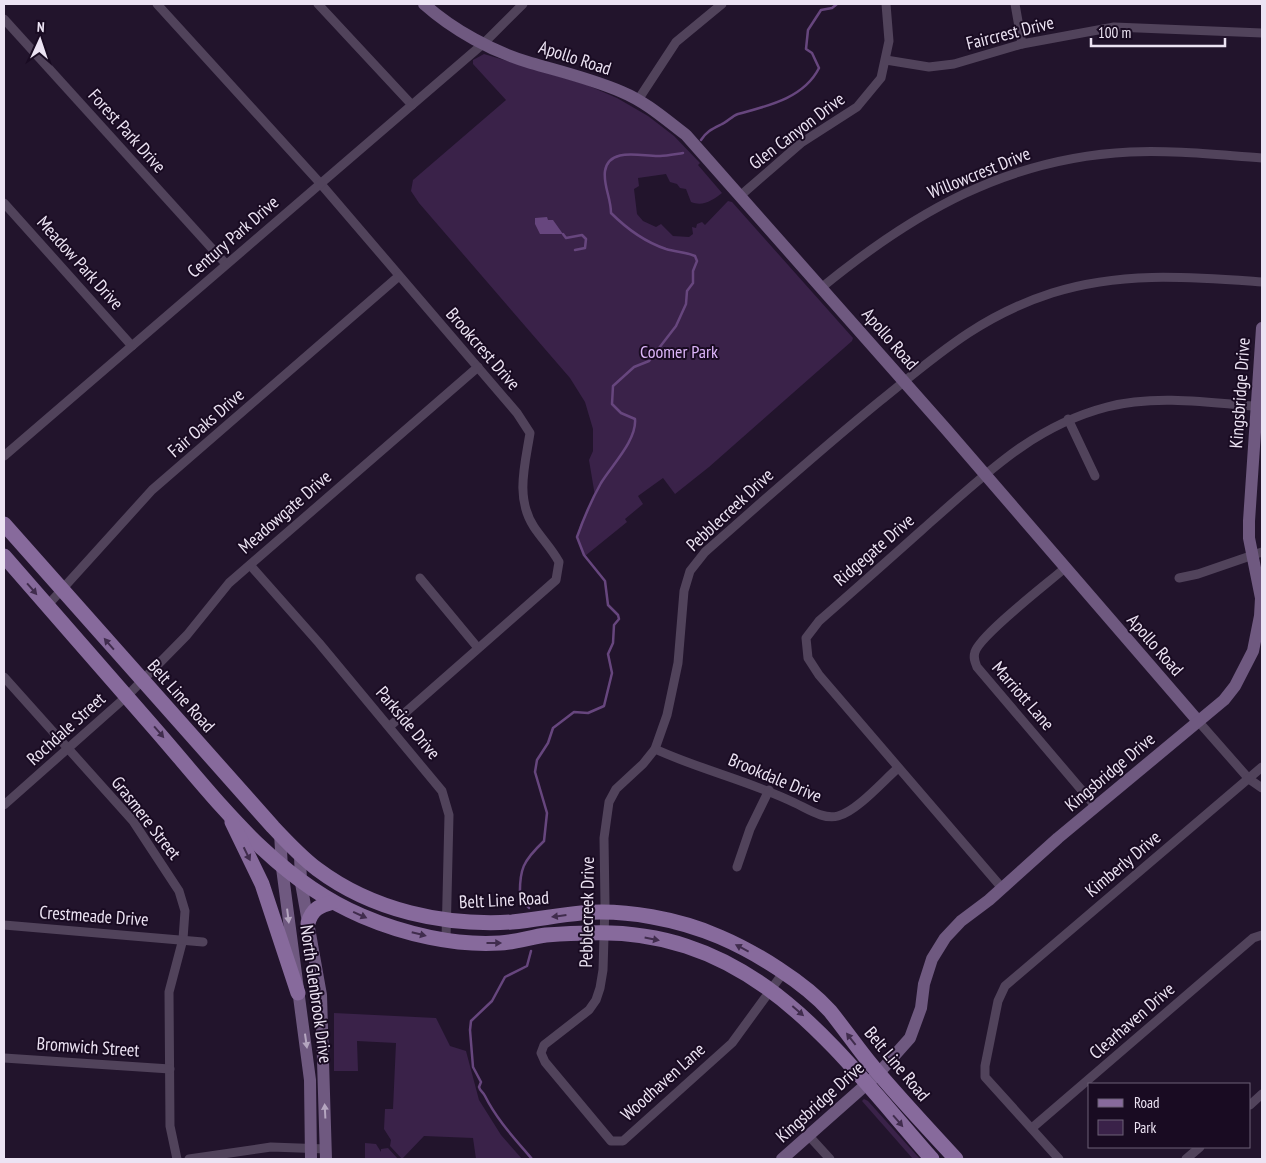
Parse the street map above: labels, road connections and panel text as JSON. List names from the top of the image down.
{
  "streets": {
    "main road": ["Belt Line Road"],
    "street": [
      "Faircrest Drive",
      "Apollo Road",
      "Forest Park Drive",
      "Glen Canyon Drive",
      "Willowcrest Drive",
      "Century Park Drive",
      "Meadow Park Drive",
      "Brookcrest Drive",
      "Kingsbridge Drive",
      "Fair Oaks Drive",
      "Pebblecreek Drive",
      "Meadowgate Drive",
      "Ridgegate Drive",
      "Marriott Lane",
      "Parkside Drive",
      "Rochdale Street",
      "Brookdale Drive",
      "Grasmere Street",
      "Kimberly Drive",
      "Crestmeade Drive",
      "North Glenbrook Drive",
      "Clearhaven Drive",
      "Bromwich Street",
      "Woodhaven Lane"
    ]
  },
  "crossings": [
    ["Faircrest Drive", "Glen Canyon Drive"],
    ["Apollo Road", "Glen Canyon Drive"],
    ["Apollo Road", "Willowcrest Drive"],
    ["Apollo Road", "Century Park Drive"],
    ["Apollo Road", "Kingsbridge Drive"],
    ["Apollo Road", "Pebblecreek Drive"],
    ["Apollo Road", "Ridgegate Drive"],
    ["Apollo Road", "Marriott Lane"],
    ["Apollo Road", "Kimberly Drive"],
    ["Forest Park Drive", "Century Park Drive"],
    ["Century Park Drive", "Meadow Park Drive"],
    ["Century Park Drive", "Brookcrest Drive"],
    ["Brookcrest Drive", "Fair Oaks Drive"],
    ["Brookcrest Drive", "Meadowgate Drive"],
    ["Brookcrest Drive", "Parkside Drive"],
    ["Kingsbridge Drive", "Ridgegate Drive"],
    ["Kingsbridge Drive", "Belt Line Road"],
    ["Kingsbridge Drive", "Marriott Lane"],
    ["Fair Oaks Drive", "Belt Line Road"],
    ["Pebblecreek Drive", "Belt Line Road"],
    ["Pebblecreek Drive", "Brookdale Drive"],
    ["Pebblecreek Drive", "Woodhaven Lane"],
    ["Meadowgate Drive", "Belt Line Road"],
    ["Meadowgate Drive", "Parkside Drive"],
    ["Meadowgate Drive", "Rochdale Street"],
    ["Ridgegate Drive", "Brookdale Drive"],
    ["Belt Line Road", "Parkside Drive"],
    ["Belt Line Road", "Rochdale Street"],
    ["Belt Line Road", "North Glenbrook Drive"],
    ["Belt Line Road", "Woodhaven Lane"],
    ["Rochdale Street", "Grasmere Street"],
    ["Grasmere Street", "Crestmeade Drive"],
    ["Grasmere Street", "Bromwich Street"],
    ["Kimberly Drive", "Clearhaven Drive"]
  ],
  "parks": ["Coomer Park"],
  "legend": ["Road", "Park"],
  "scale_bar": "100 m",
  "north": "top"
}
